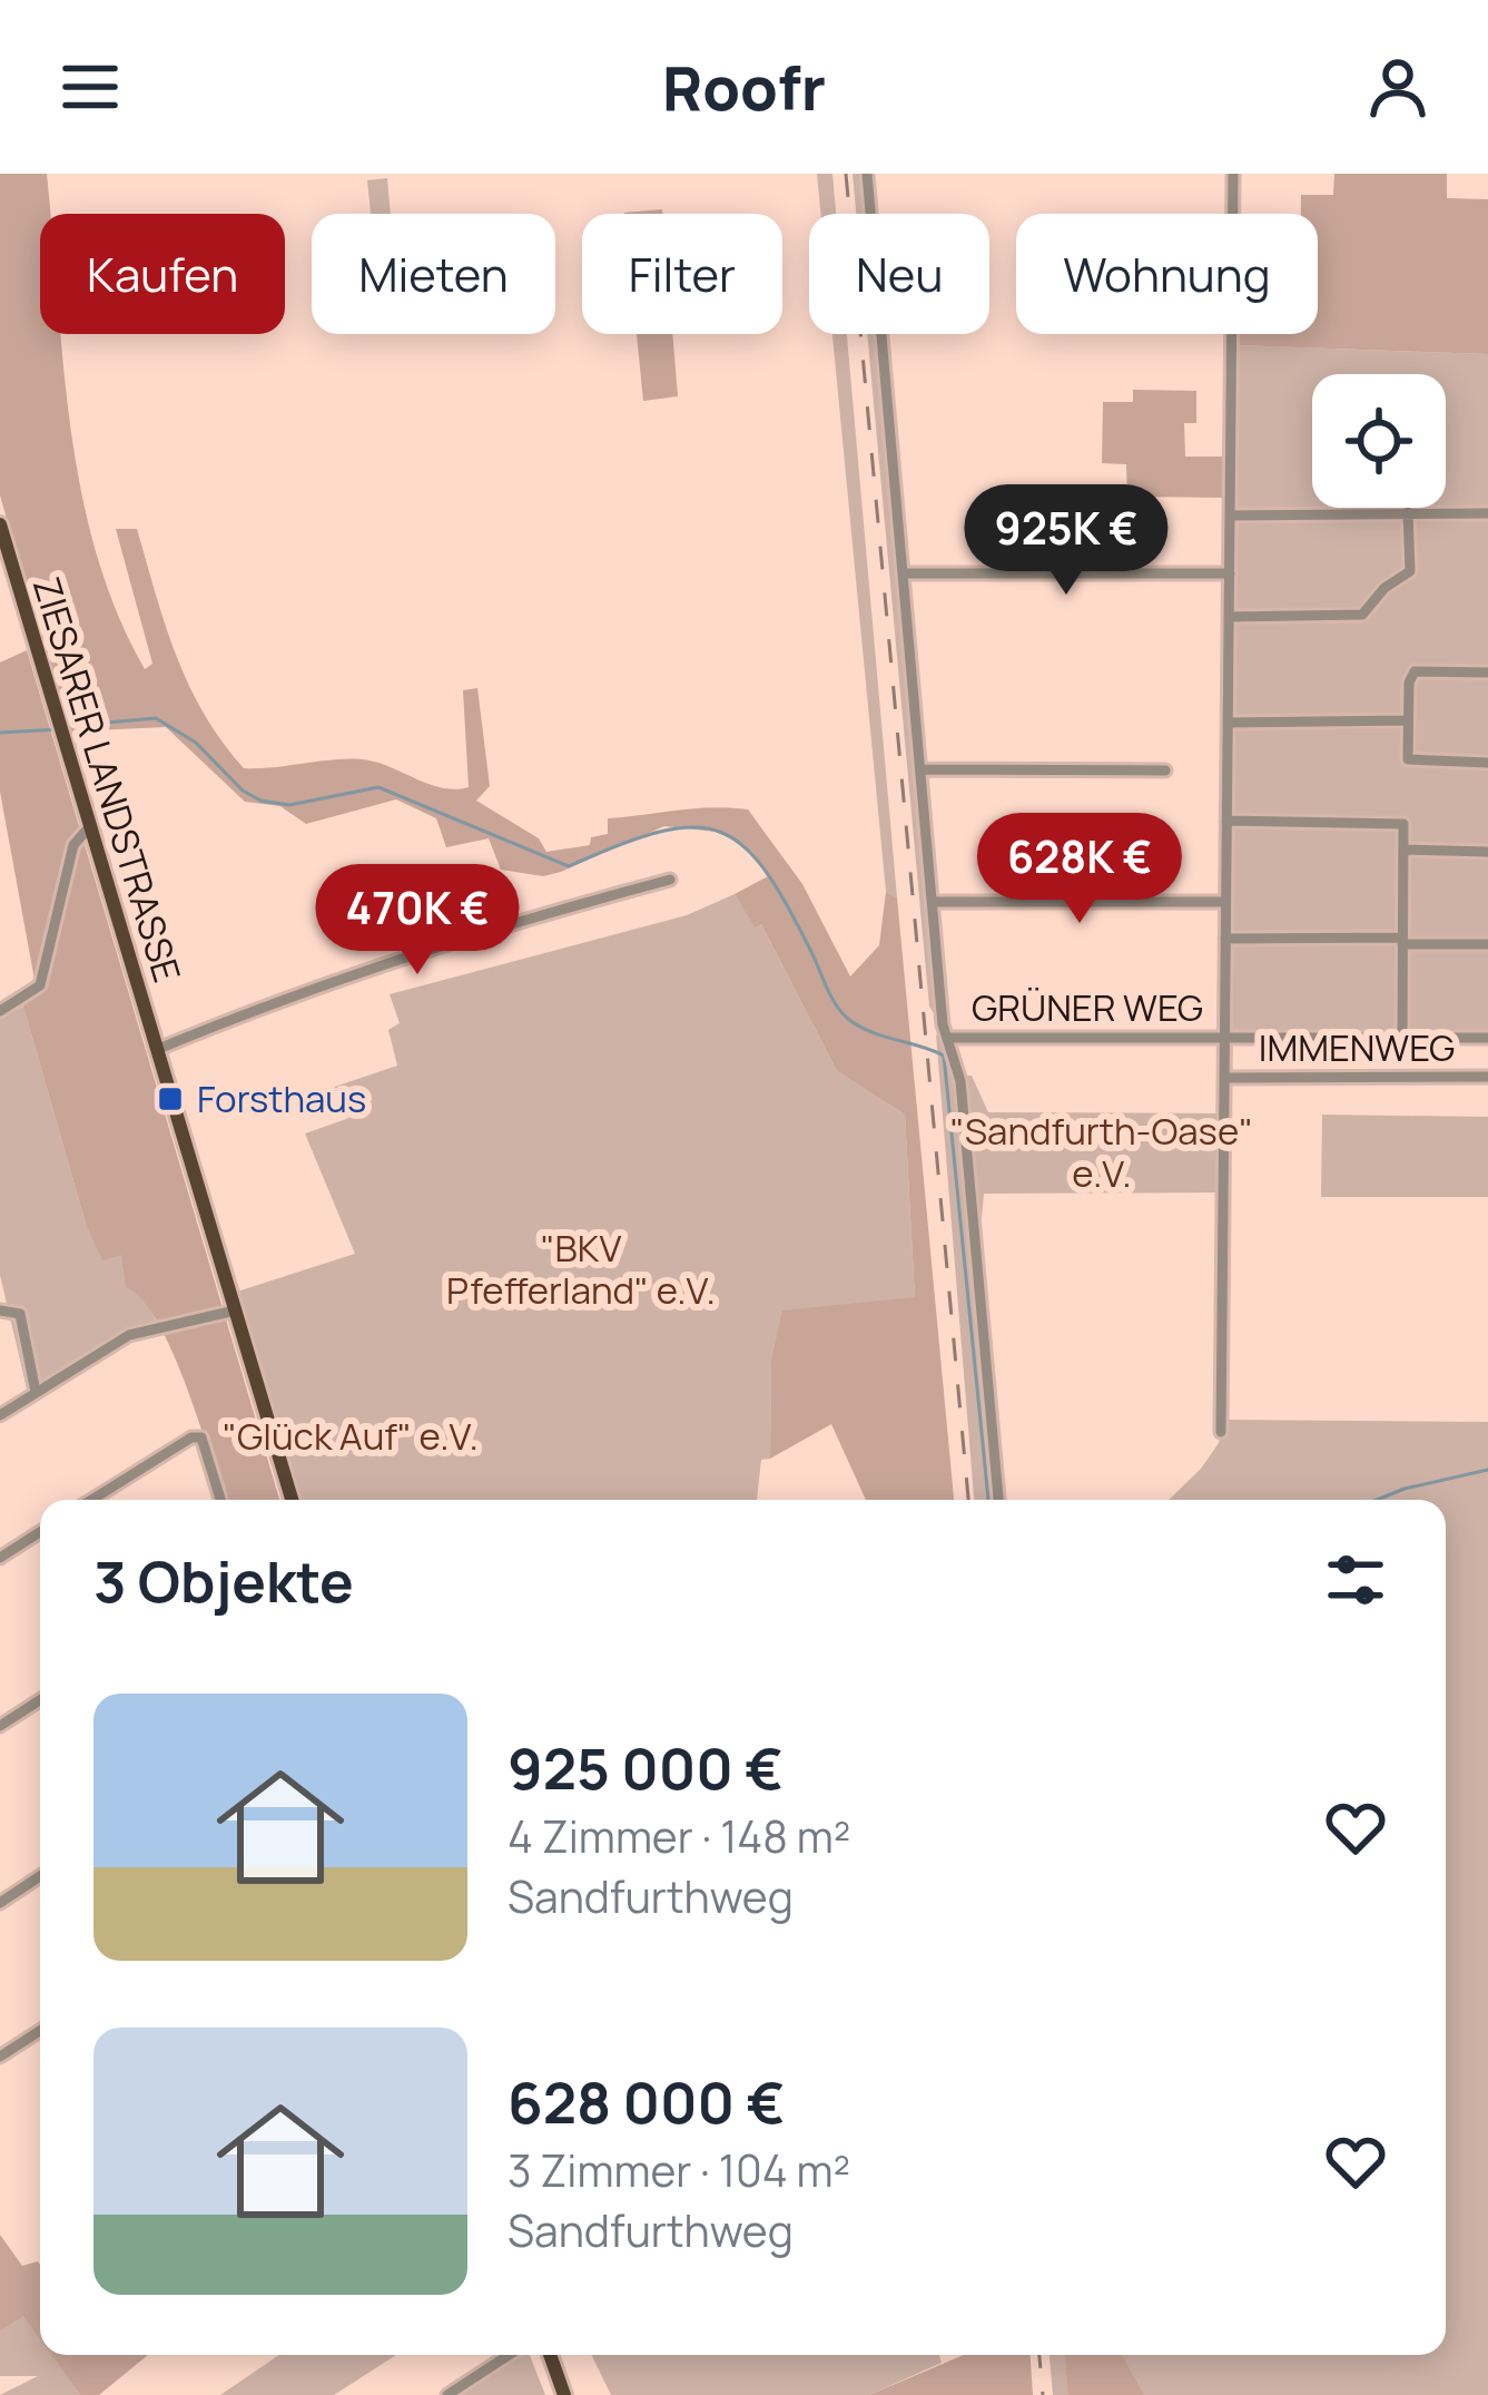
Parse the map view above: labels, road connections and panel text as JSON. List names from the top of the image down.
{
  "streets": {
    "main road": ["ZIESARER LANDSTRASSE"],
    "street": ["GRÜNER WEG", "IMMENWEG"]
  },
  "crossings": [
    ["GRÜNER WEG", "IMMENWEG"]
  ],
  "parks": ["\"Sandfurth-Oase\" e.V.", "\"BKV Pfefferland\" e.V.", "\"Glück Auf\" e.V."],
  "places": {
    "transit": ["Forsthaus"]
  },
  "page": {
    "header": "Roofr",
    "chip": [
      "Kaufen",
      "Mieten",
      "Filter",
      "Neu",
      "Wohnung"
    ],
    "price": ["925K €", "628K €", "470K €"],
    "heading": "3 Objekte",
    "list": [
      {
        "name": "925 000 €",
        "note": "4 Zimmer · 148 m² · Sandfurthweg"
      },
      {
        "name": "628 000 €",
        "note": "3 Zimmer · 104 m² · Sandfurthweg"
      }
    ]
  }
}
